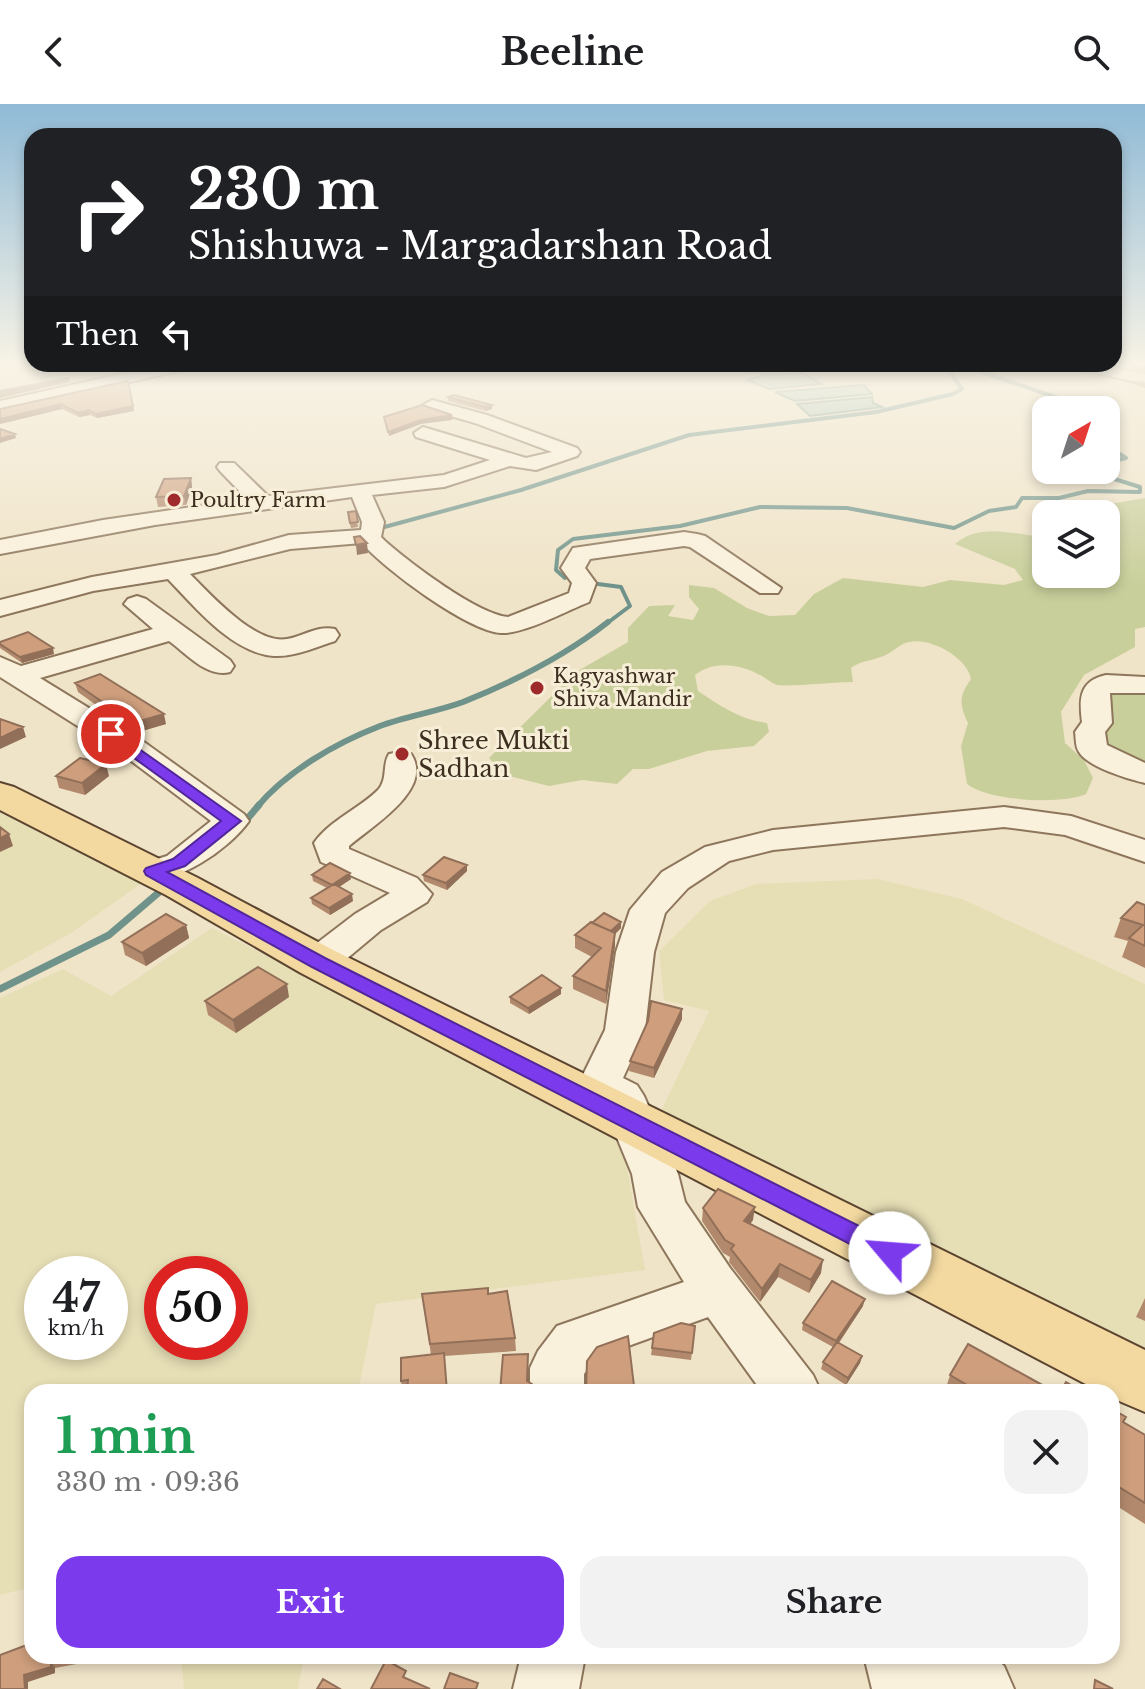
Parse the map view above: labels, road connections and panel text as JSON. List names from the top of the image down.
{
  "places": ["Poultry Farm", "Kagyashwar Shiva Mandir", "Shree Mukti Sadhan"],
  "north": "top right",
  "page": {
    "header": "Beeline",
    "turn": ["230 m", "Shishuwa - Margadarshan Road"],
    "then": "Then",
    "speed": "47 km/h",
    "limit": "50",
    "heading": ["1 min", "330 m · 09:36"],
    "buttons": ["Exit", "Share"]
  }
}
